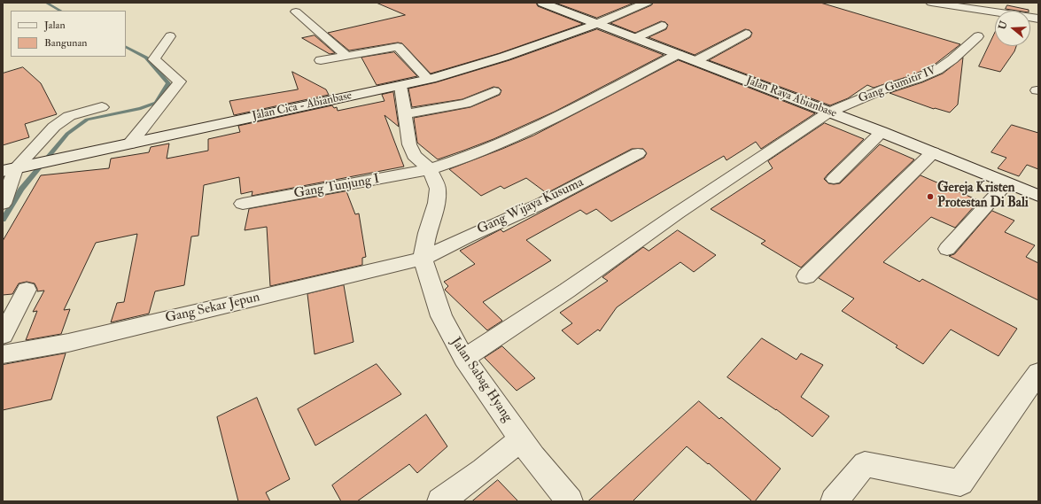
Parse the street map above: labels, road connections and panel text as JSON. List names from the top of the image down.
{
  "streets": {
    "street": [
      "Gang Gumitir IV",
      "Jalan Raya Abianbase",
      "Jalan Cica - Abianbase",
      "Gang Tunjung I",
      "Gang Wijaya Kusuma",
      "Gang Sekar Jepun",
      "Jalan Sabag Hyang"
    ]
  },
  "crossings": [
    ["Gang Gumitir IV", "Jalan Raya Abianbase"],
    ["Gang Gumitir IV", "Jalan Sabag Hyang"],
    ["Jalan Raya Abianbase", "Jalan Cica - Abianbase"],
    ["Jalan Raya Abianbase", "Gang Tunjung I"],
    ["Jalan Cica - Abianbase", "Jalan Sabag Hyang"],
    ["Gang Tunjung I", "Jalan Sabag Hyang"],
    ["Gang Wijaya Kusuma", "Gang Sekar Jepun"],
    ["Gang Wijaya Kusuma", "Jalan Sabag Hyang"],
    ["Gang Sekar Jepun", "Jalan Sabag Hyang"]
  ],
  "places": ["Gereja Kristen Protestan Di Bali"],
  "legend": ["Jalan", "Bangunan"],
  "north": "left"
}
